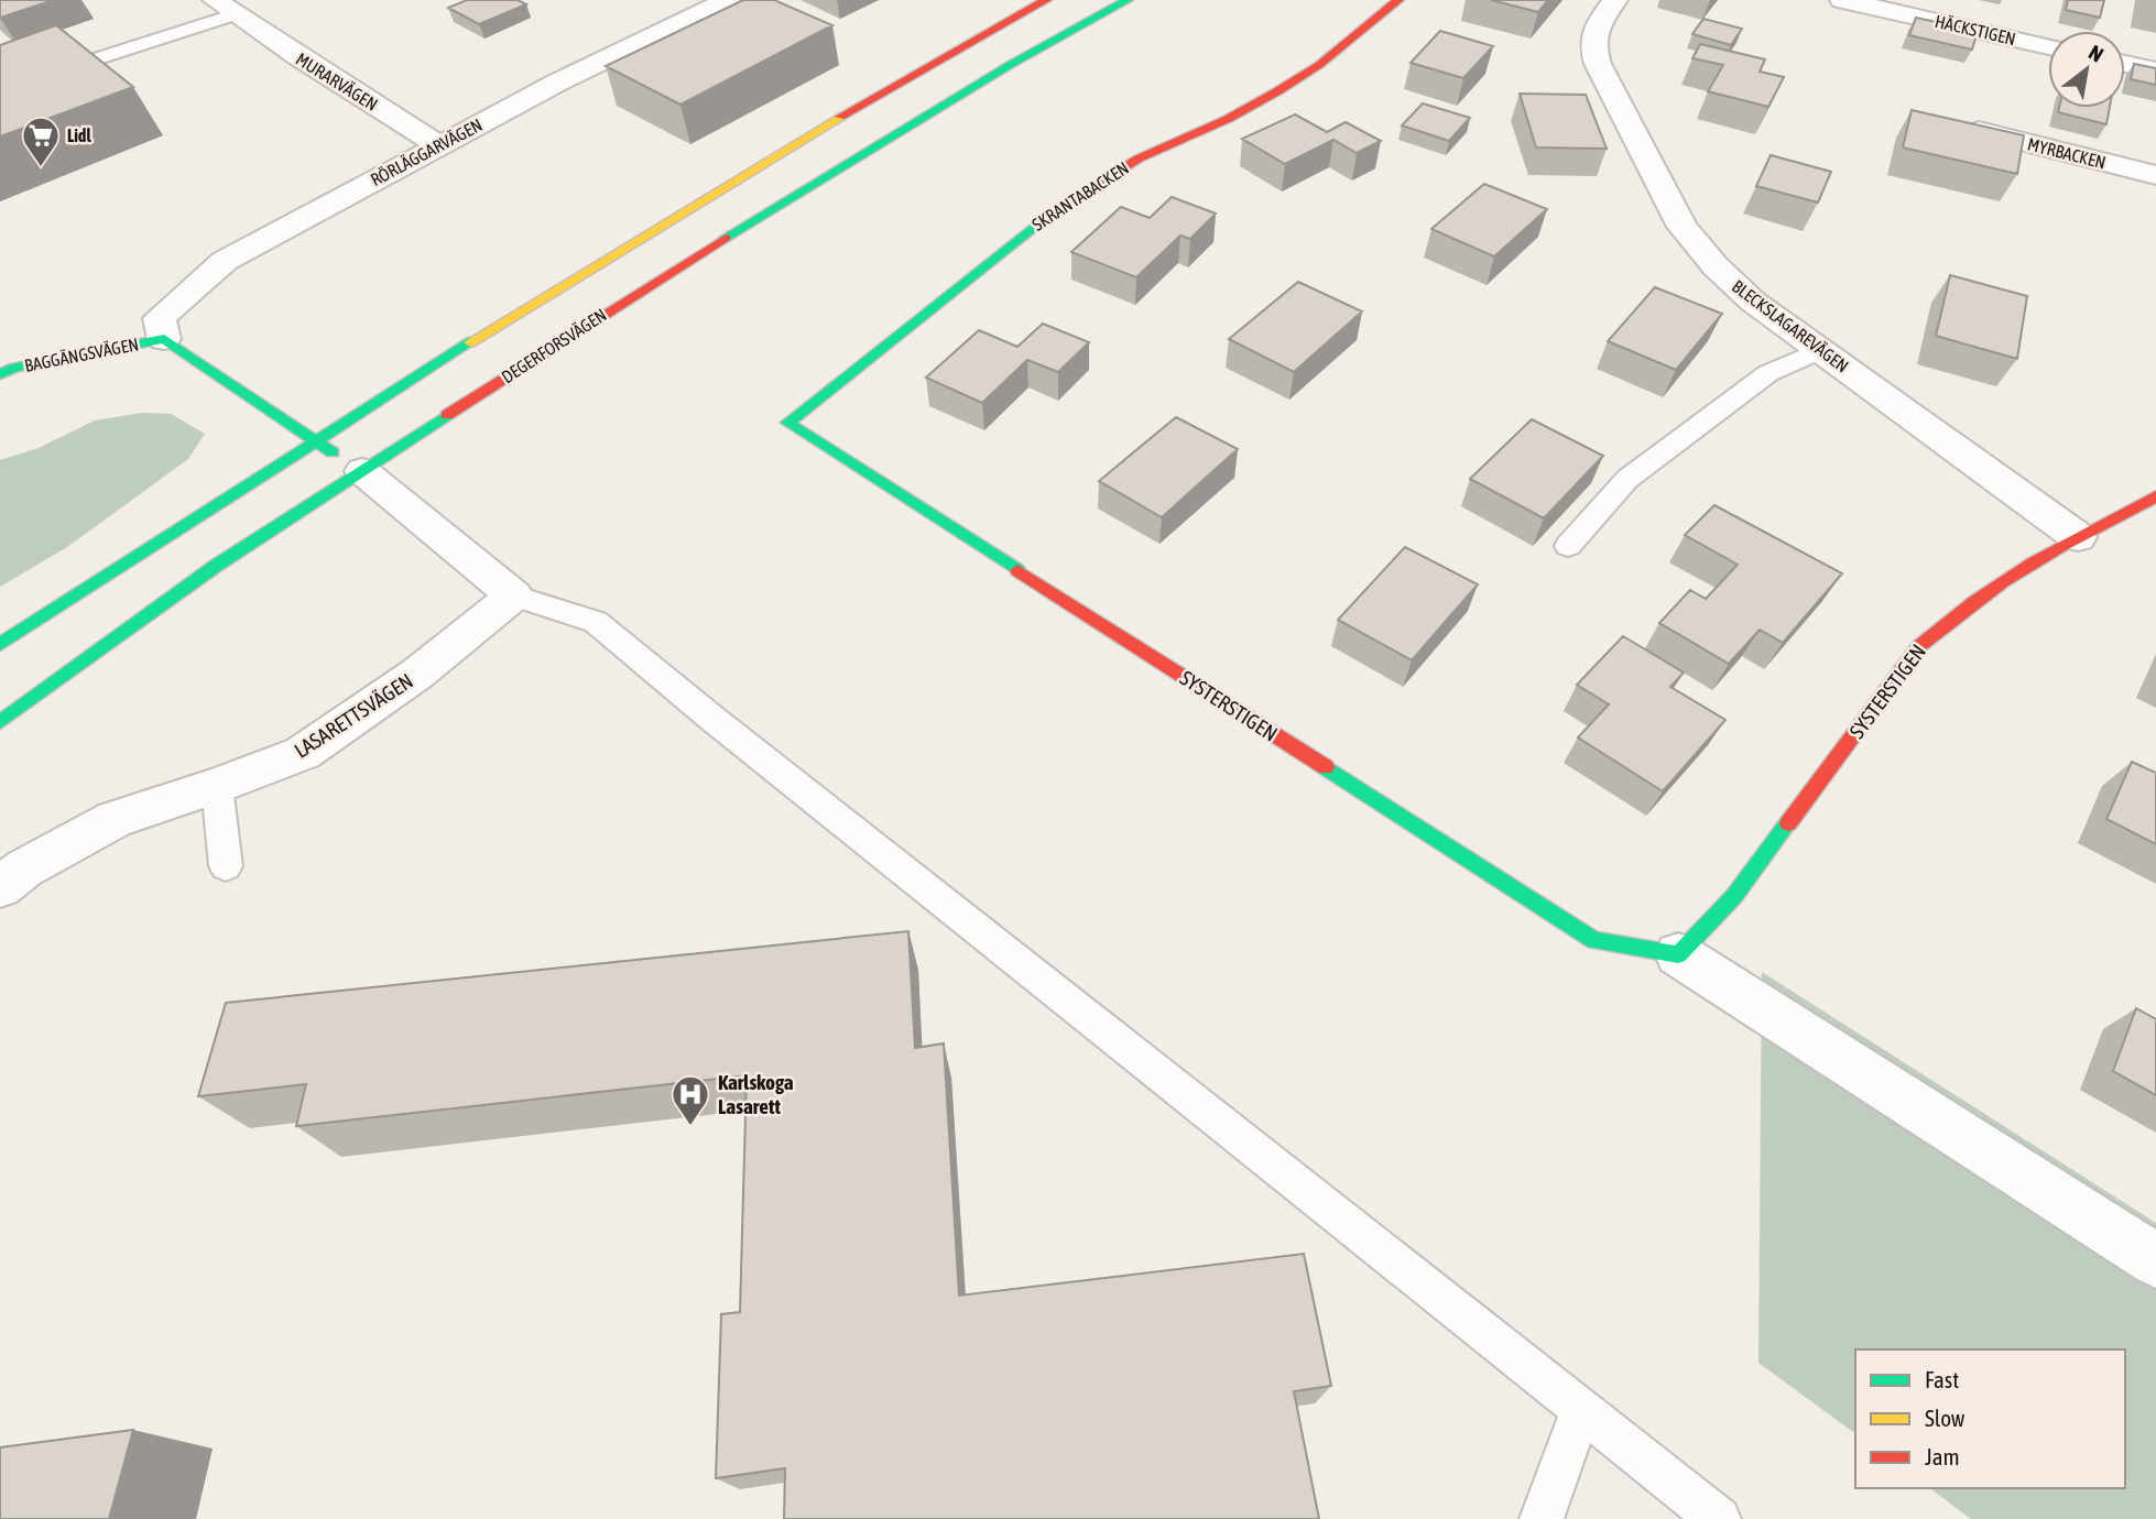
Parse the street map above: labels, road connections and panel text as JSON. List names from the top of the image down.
{
  "streets": {
    "street": [
      "HÄCKSTIGEN",
      "MURARVÄGEN",
      "RÖRLÄGGARVÄGEN",
      "MYRBACKEN",
      "SKRANTABACKEN",
      "BLECKSLAGAREVÄGEN",
      "DEGERFORSVÄGEN",
      "BAGGÄNGSVÄGEN",
      "SYSTERSTIGEN",
      "LASARETTSVÄGEN"
    ]
  },
  "crossings": [
    ["MURARVÄGEN", "RÖRLÄGGARVÄGEN"],
    ["RÖRLÄGGARVÄGEN", "BAGGÄNGSVÄGEN"],
    ["SKRANTABACKEN", "SYSTERSTIGEN"],
    ["BLECKSLAGAREVÄGEN", "SYSTERSTIGEN"]
  ],
  "places": {
    "supermarket": ["Lidl"],
    "hospital": ["Karlskoga Lasarett"]
  },
  "legend": ["Fast", "Slow", "Jam"],
  "north": "top right"
}
